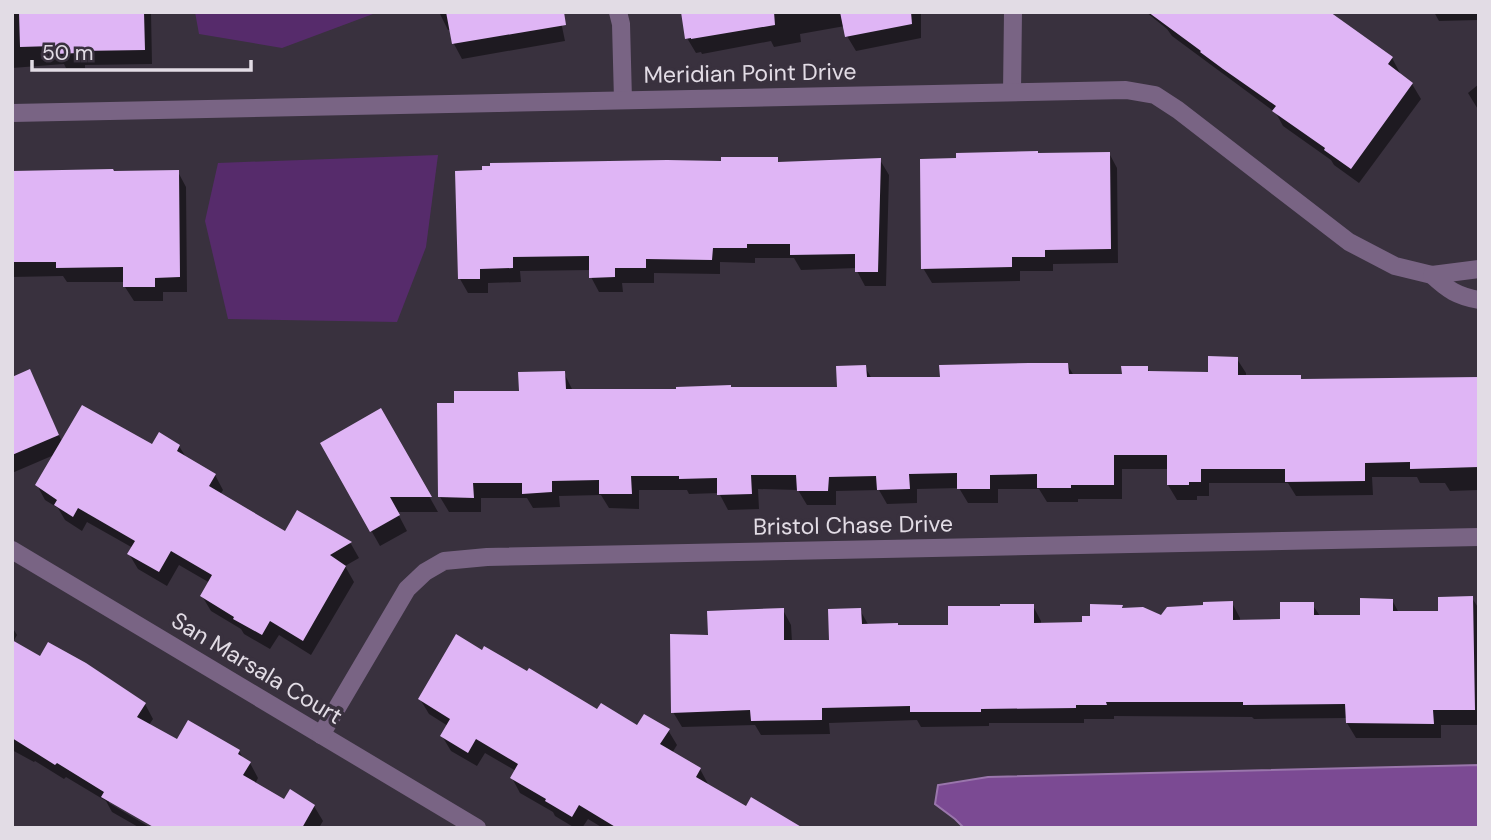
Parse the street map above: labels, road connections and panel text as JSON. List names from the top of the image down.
{
  "streets": {
    "street": ["Meridian Point Drive", "Bristol Chase Drive", "San Marsala Court"]
  },
  "crossings": [
    ["Bristol Chase Drive", "San Marsala Court"]
  ],
  "scale_bar": "50 m"
}
